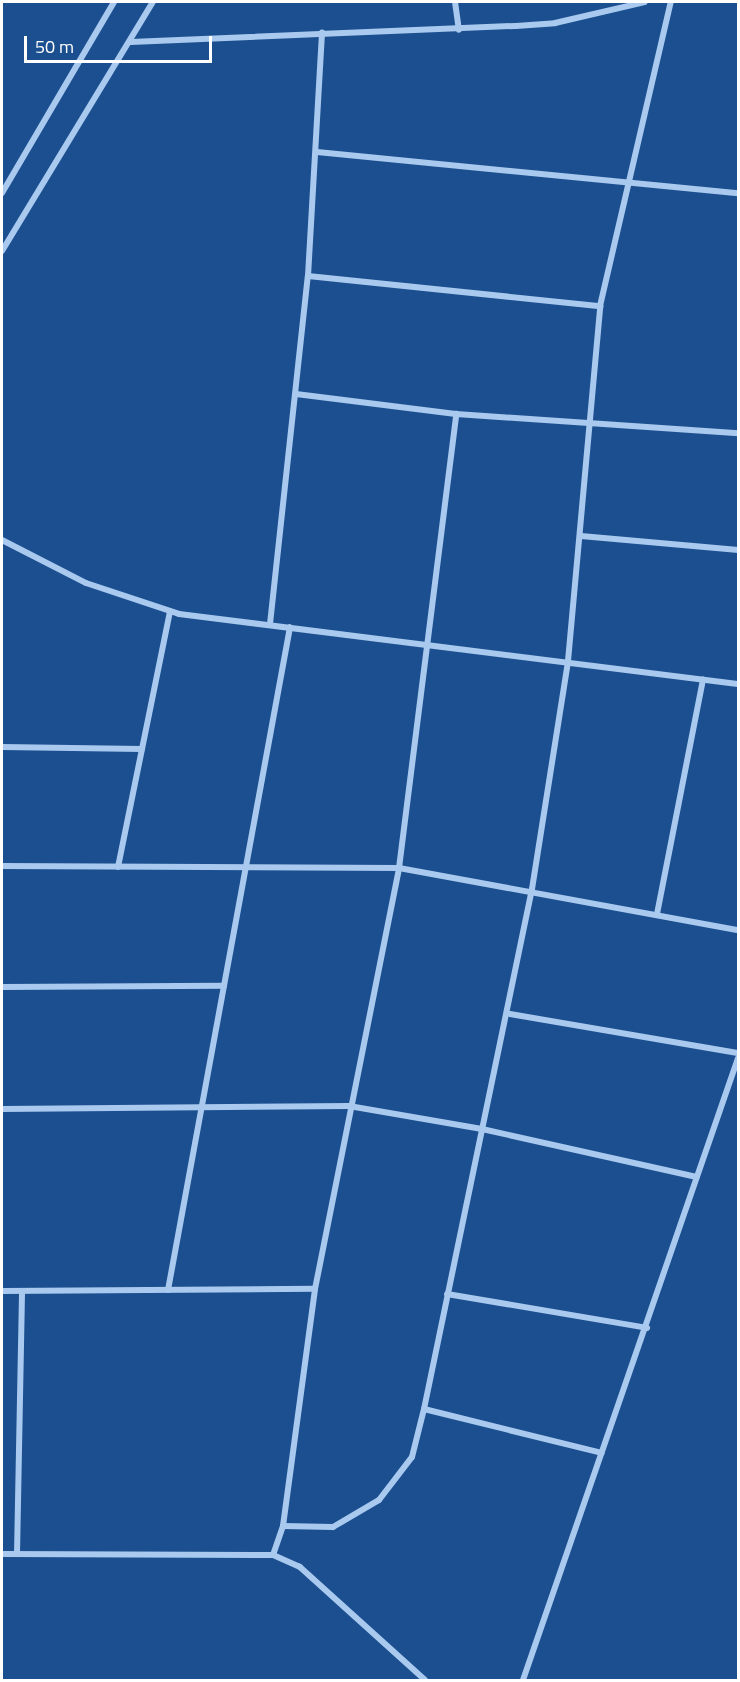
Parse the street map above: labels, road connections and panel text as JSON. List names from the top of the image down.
{
  "scale_bar": "50 m"
}
